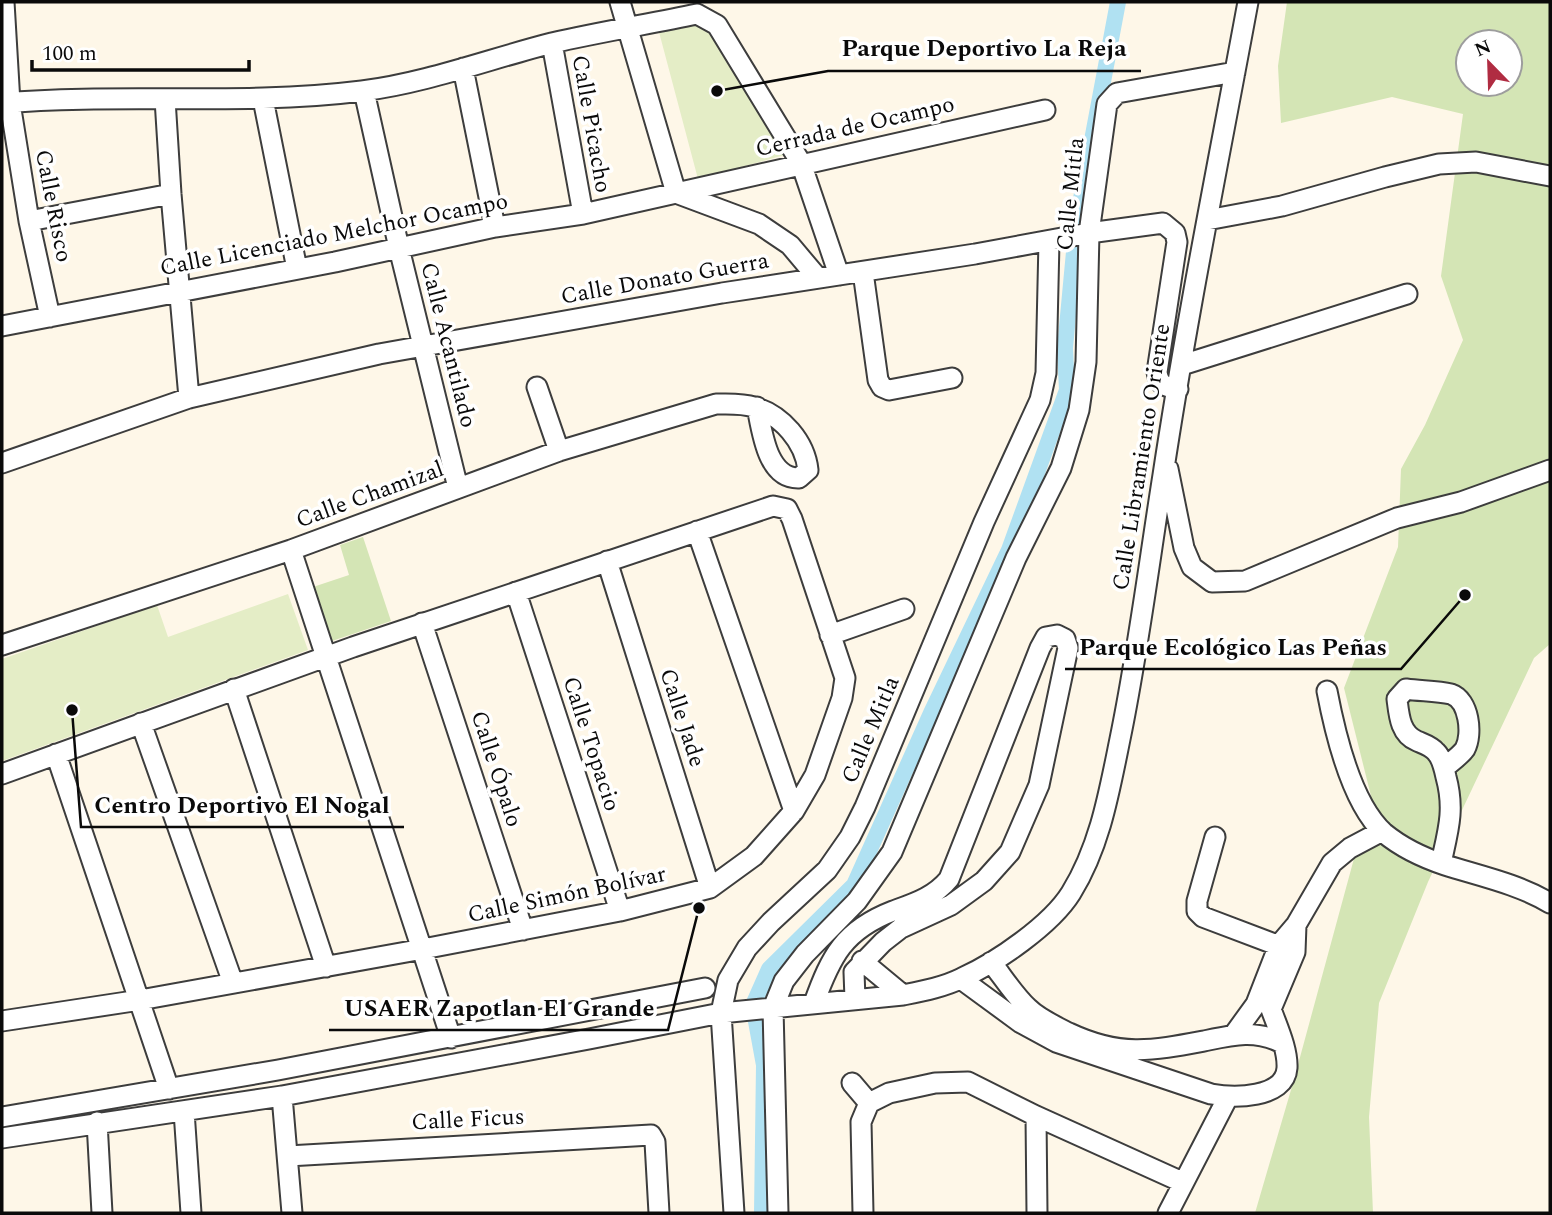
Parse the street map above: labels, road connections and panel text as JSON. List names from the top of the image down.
{
  "streets": {
    "street": [
      "Calle Picacho",
      "Cerrada de Ocampo",
      "Calle Mitla",
      "Calle Risco",
      "Calle Licenciado Melchor Ocampo",
      "Calle Donato Guerra",
      "Calle Acantilado",
      "Calle Libramiento Oriente",
      "Calle Chamizal",
      "Calle Jade",
      "Calle Topacio",
      "Calle Ópalo",
      "Calle Simón Bolívar",
      "Calle Ficus"
    ]
  },
  "crossings": [
    ["Calle Picacho", "Calle Licenciado Melchor Ocampo"],
    ["Cerrada de Ocampo", "Calle Licenciado Melchor Ocampo"],
    ["Calle Mitla", "Calle Donato Guerra"],
    ["Calle Mitla", "Calle Libramiento Oriente"],
    ["Calle Risco", "Calle Licenciado Melchor Ocampo"],
    ["Calle Licenciado Melchor Ocampo", "Calle Acantilado"],
    ["Calle Donato Guerra", "Calle Acantilado"],
    ["Calle Donato Guerra", "Calle Libramiento Oriente"],
    ["Calle Acantilado", "Calle Chamizal"],
    ["Calle Jade", "Calle Simón Bolívar"],
    ["Calle Topacio", "Calle Simón Bolívar"],
    ["Calle Ópalo", "Calle Simón Bolívar"]
  ],
  "places": [
    "Parque Deportivo La Reja",
    "Parque Ecológico Las Peñas",
    "Centro Deportivo El Nogal",
    "USAER Zapotlan El Grande"
  ],
  "scale_bar": "100 m",
  "north": "top left"
}
